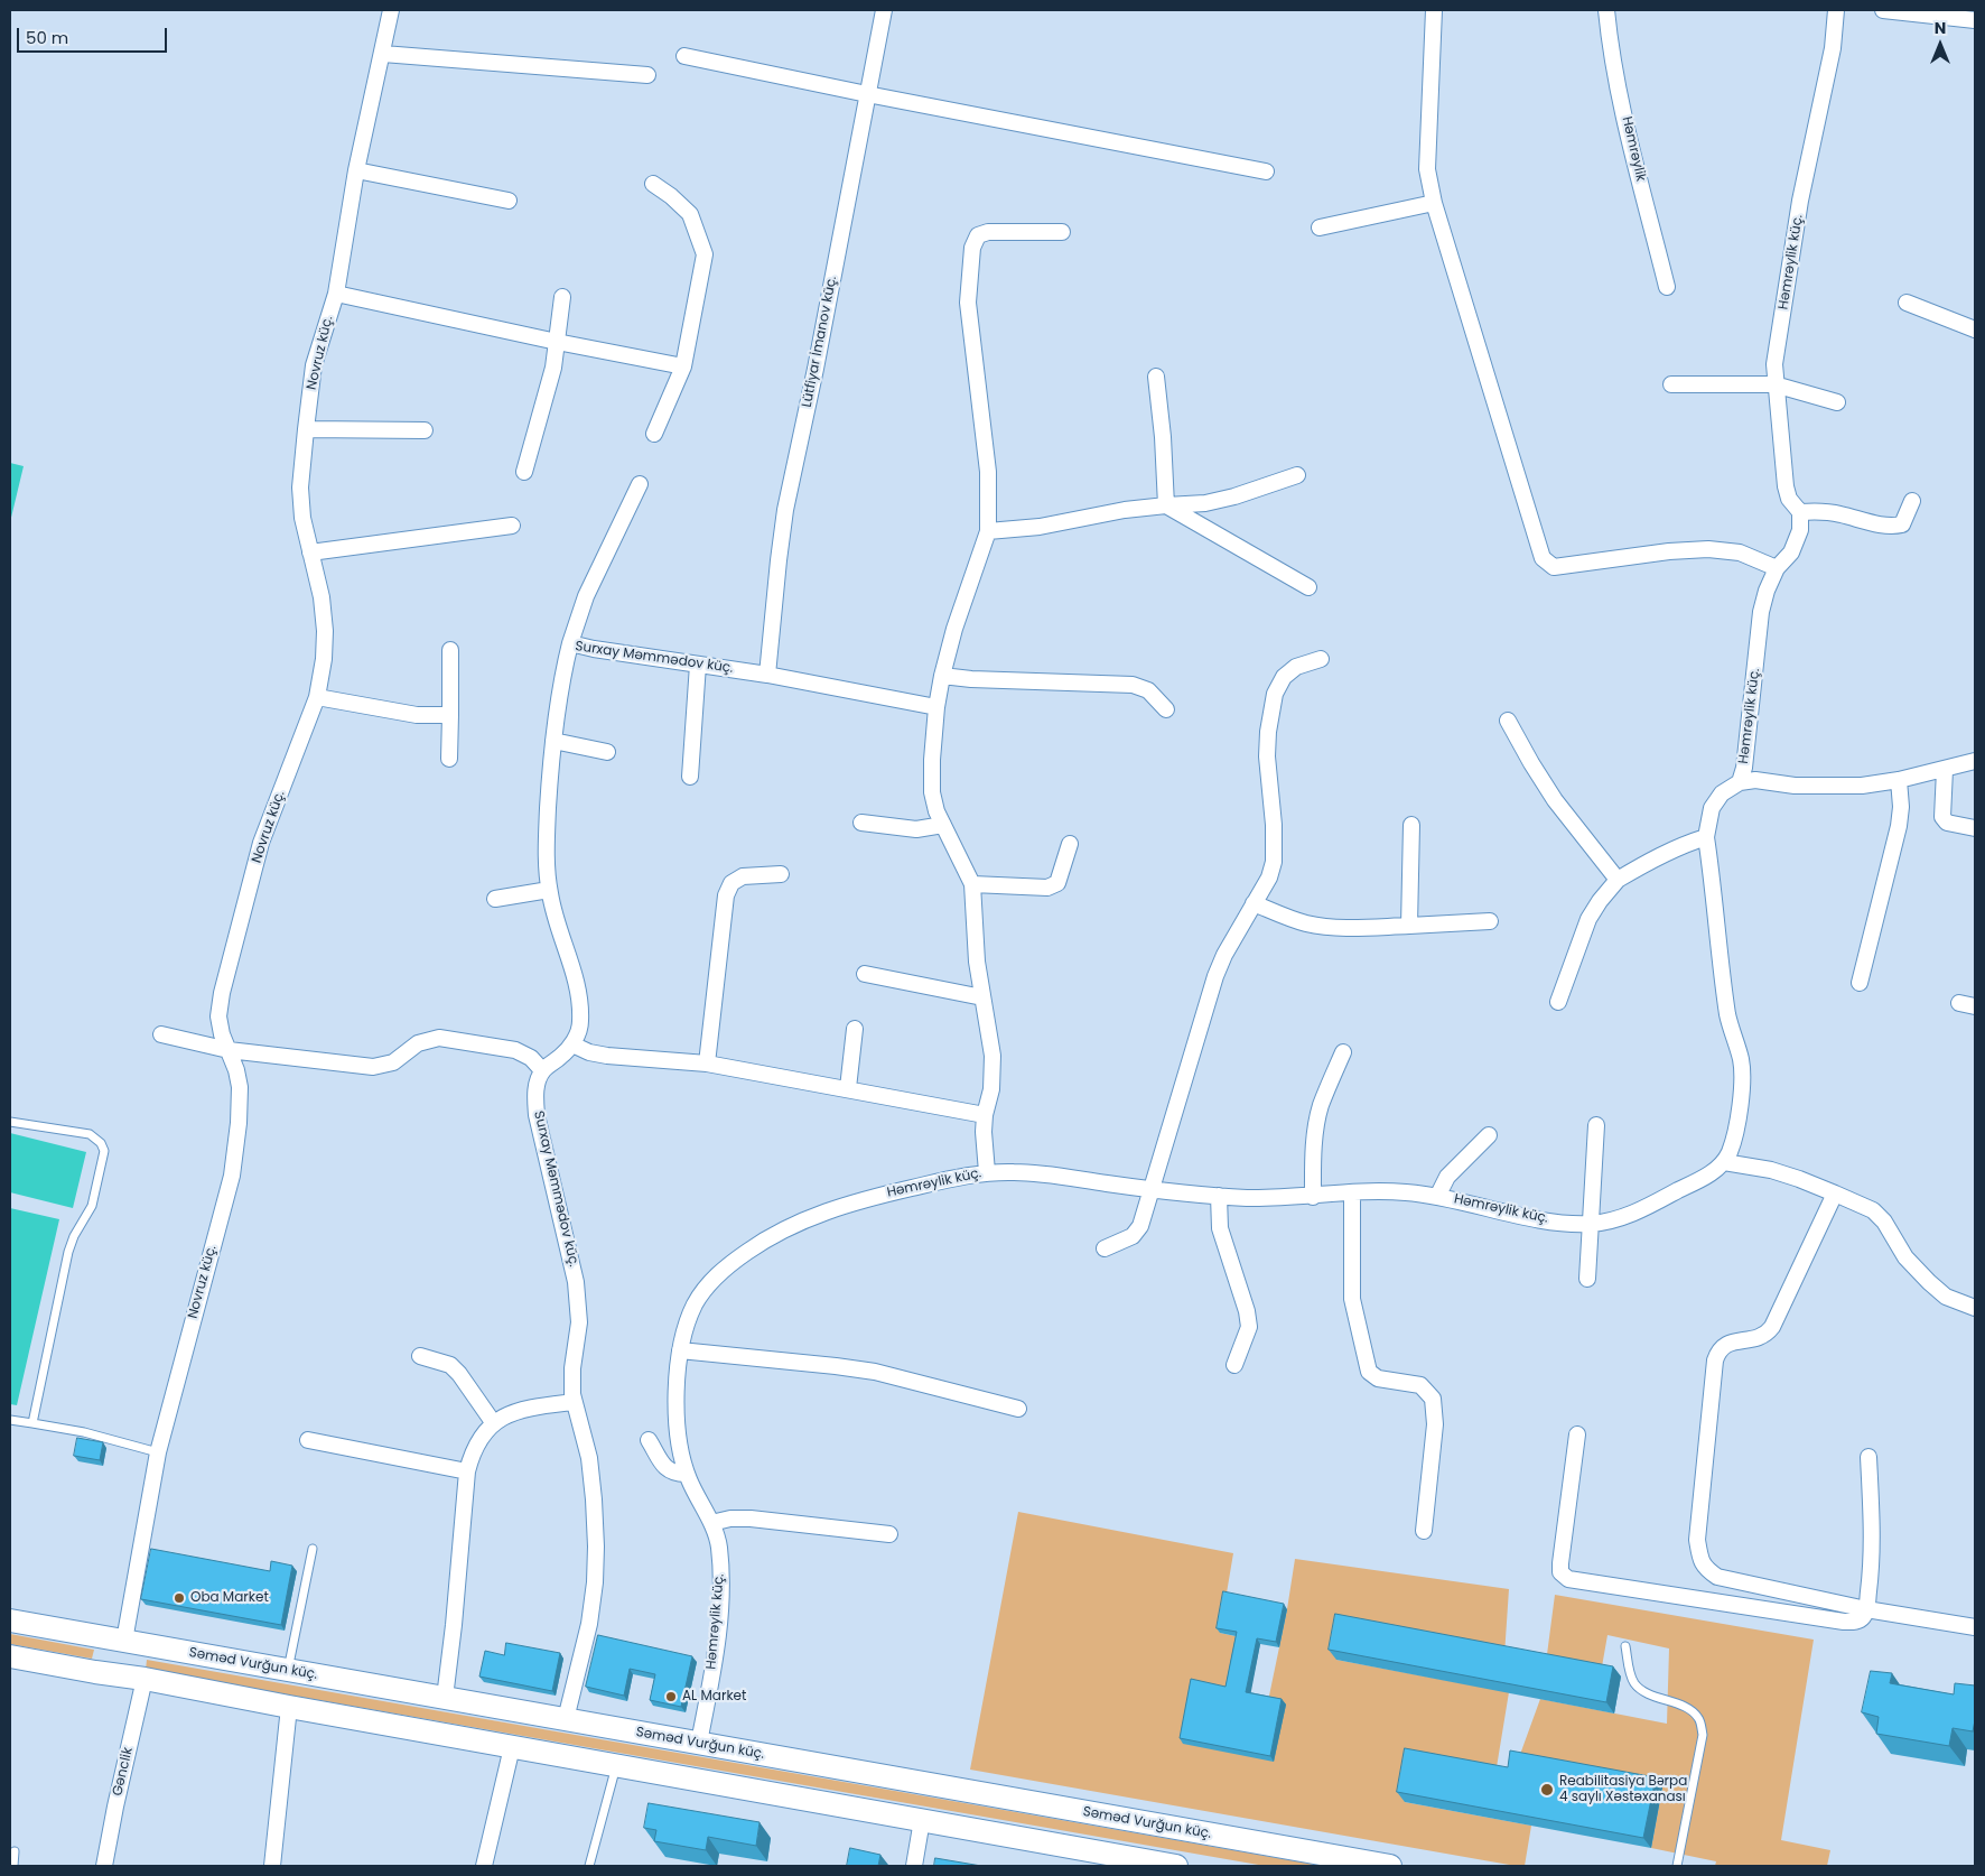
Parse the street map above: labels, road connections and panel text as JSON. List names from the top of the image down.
{
  "streets": {
    "main road": ["Səməd Vurğun küç."],
    "street": [
      "Həmrəylik",
      "Həmrəylik küç.",
      "Lütfiyar İmanov küç.",
      "Novruz küç.",
      "Surxay Məmmədov küç.",
      "Gənclik"
    ]
  },
  "crossings": [
    ["Həmrəylik küç.", "Səməd Vurğun küç."],
    ["Lütfiyar İmanov küç.", "Surxay Məmmədov küç."],
    ["Novruz küç.", "Səməd Vurğun küç."],
    ["Surxay Məmmədov küç.", "Səməd Vurğun küç."]
  ],
  "places": ["Oba Market", "AL Market", "Reabilitasiya Bәrpa 4 saylı Xəstəxanası"],
  "scale_bar": "50 m",
  "north": "top"
}
